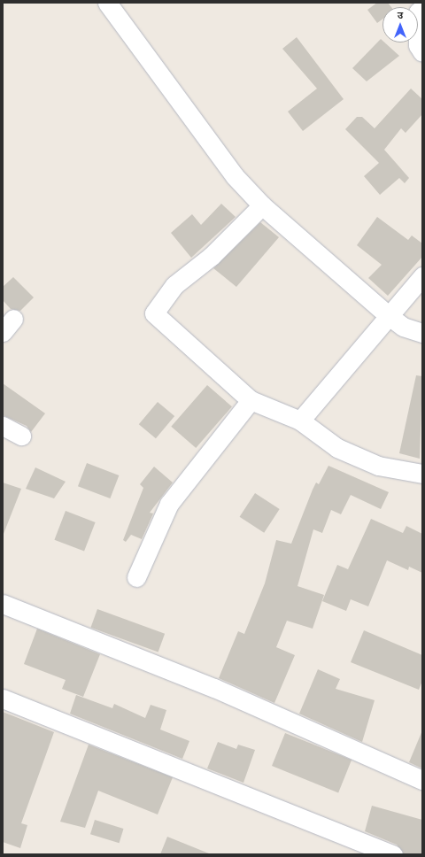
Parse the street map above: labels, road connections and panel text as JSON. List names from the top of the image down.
{
  "north": "top"
}
